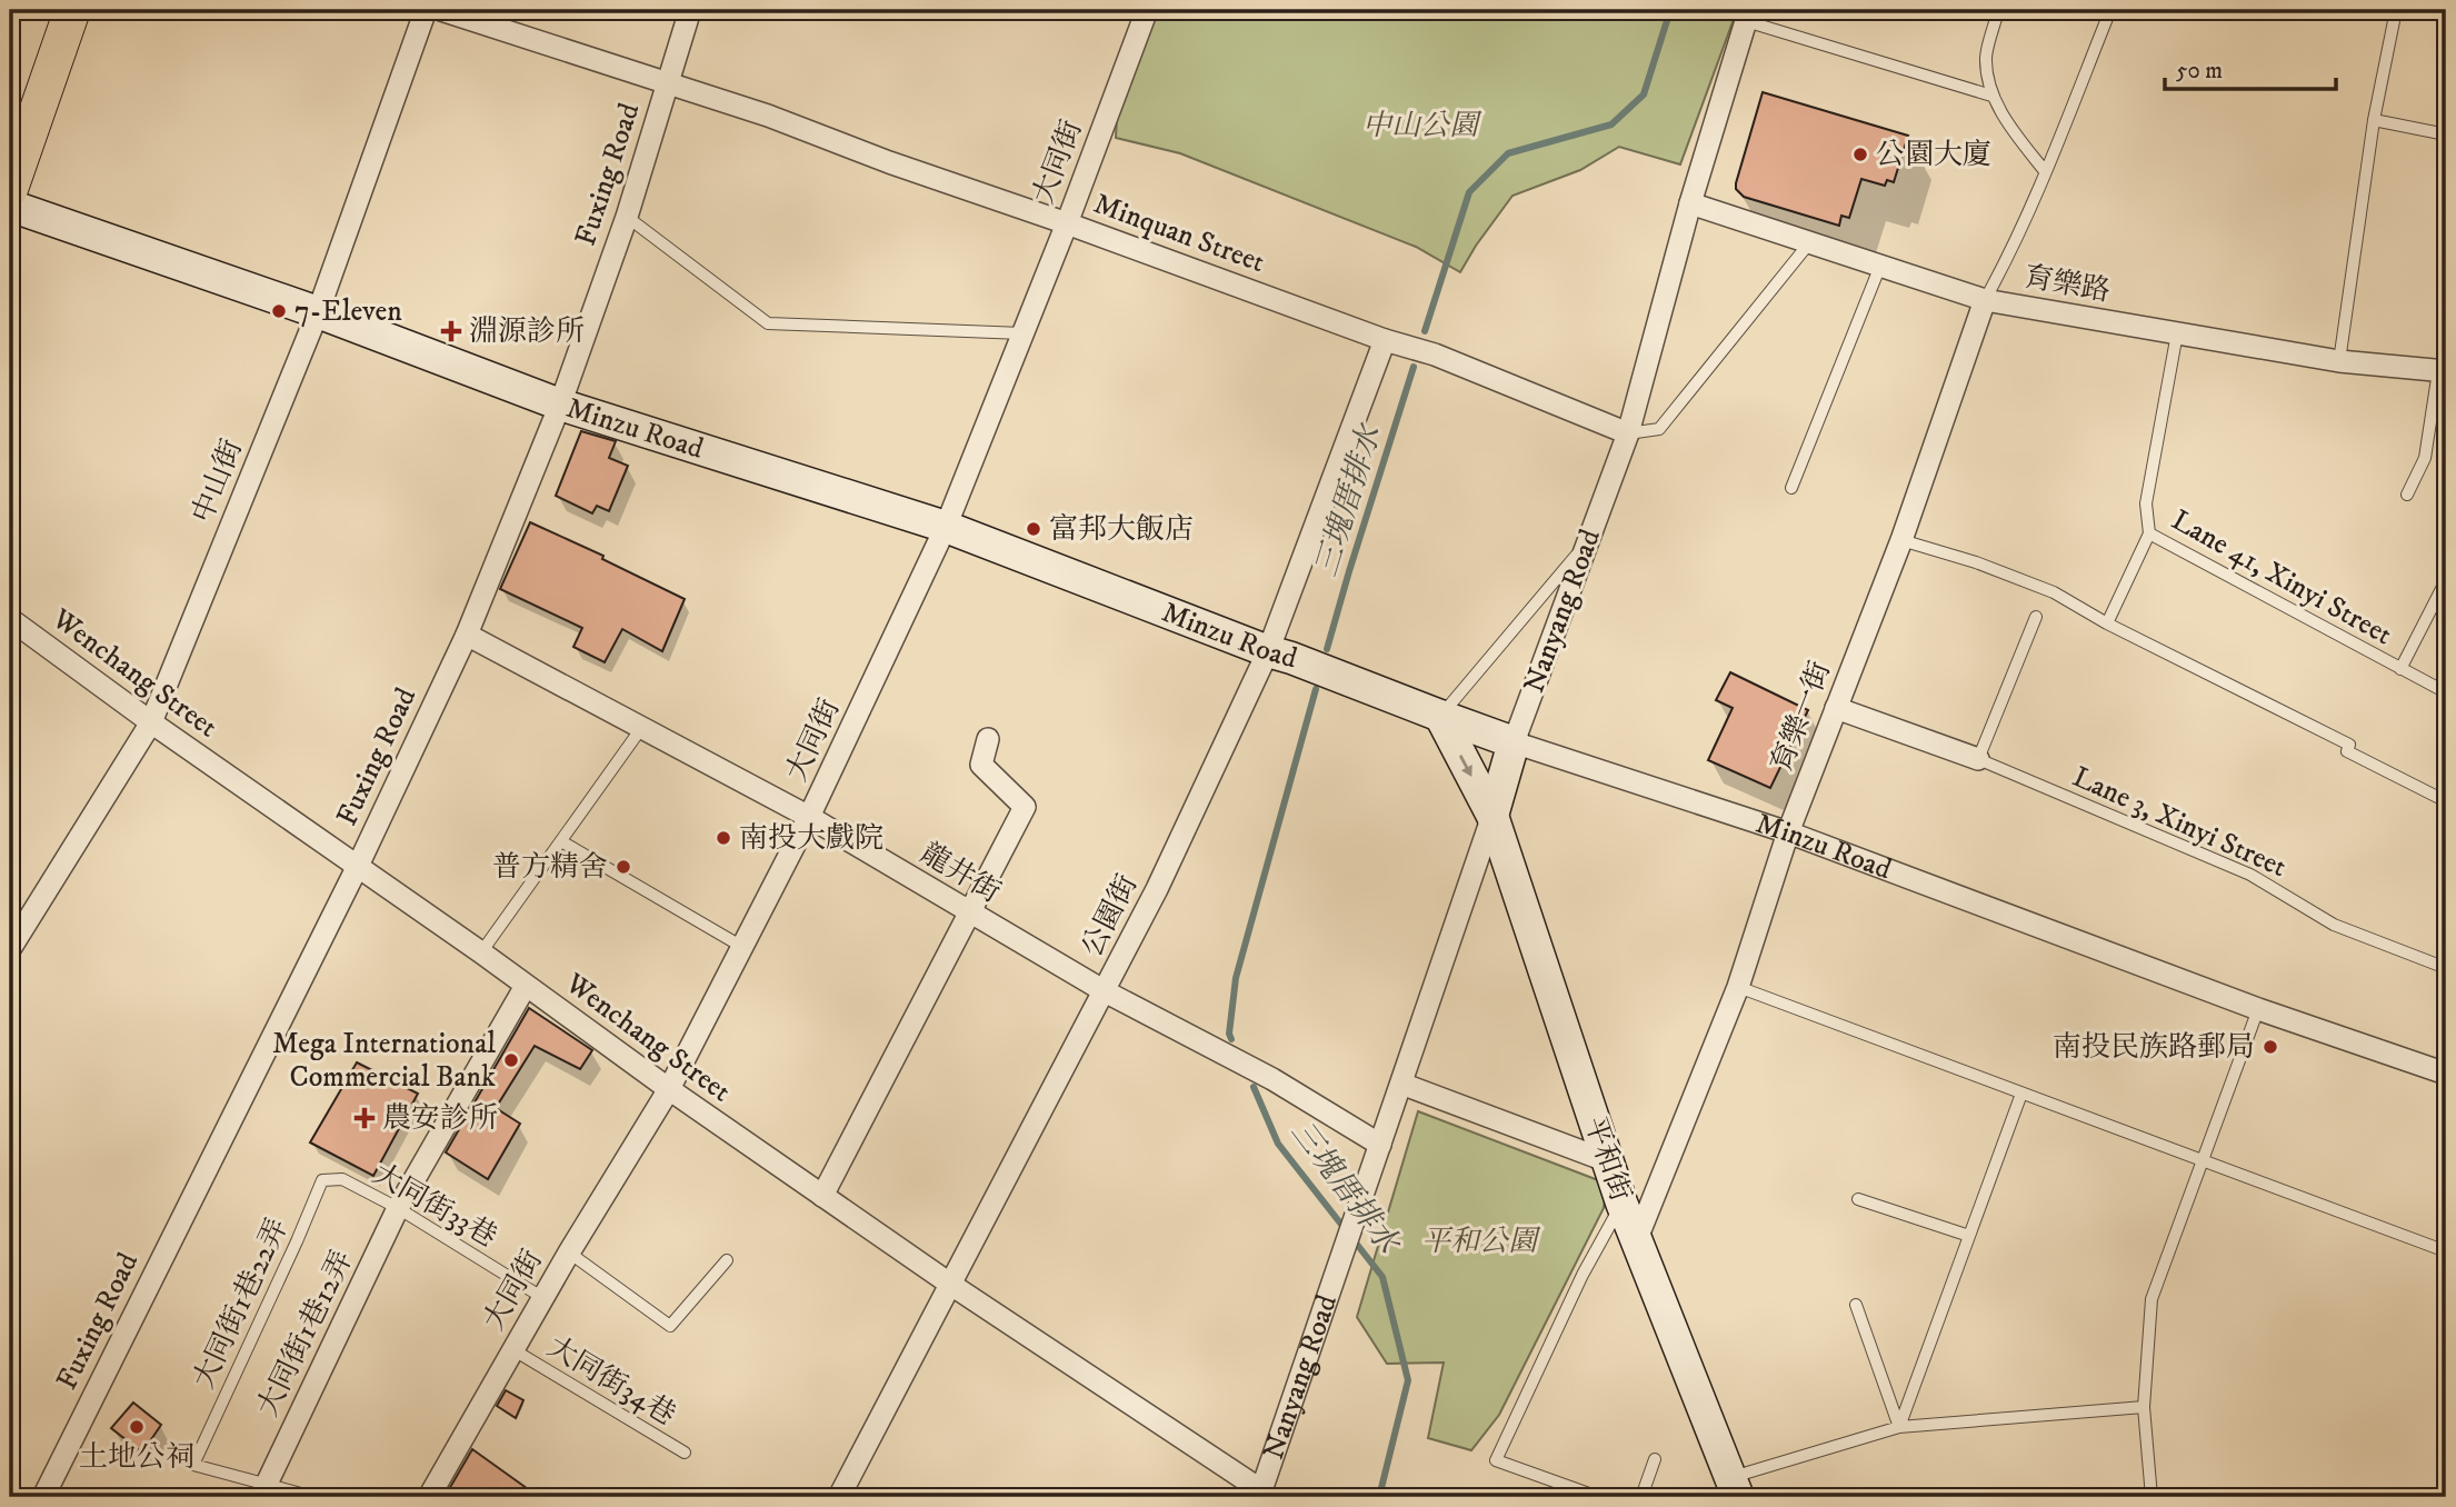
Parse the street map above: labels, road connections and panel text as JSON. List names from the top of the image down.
{
  "streets": {
    "main road": ["Minzu Road", "Nanyang Road", "平和街"],
    "street": [
      "大同街",
      "Fuxing Road",
      "Minquan Street",
      "育樂路",
      "中山街",
      "Wenchang Street",
      "育樂一街",
      "龍井街",
      "公園街",
      "大同街1巷12弄"
    ],
    "lane": [
      "Lane 41, Xinyi Street",
      "Lane 3, Xinyi Street",
      "大同街33巷",
      "大同街1巷22弄",
      "大同街34巷"
    ]
  },
  "crossings": [
    ["大同街", "Minquan Street"],
    ["大同街", "Minzu Road"],
    ["大同街", "Wenchang Street"],
    ["大同街", "龍井街"],
    ["大同街", "大同街33巷"],
    ["大同街", "大同街34巷"],
    ["Fuxing Road", "Minquan Street"],
    ["Fuxing Road", "Minzu Road"],
    ["Fuxing Road", "Wenchang Street"],
    ["Fuxing Road", "龍井街"],
    ["Minquan Street", "Nanyang Road"],
    ["Minquan Street", "公園街"],
    ["育樂路", "Lane 41, Xinyi Street"],
    ["育樂路", "Nanyang Road"],
    ["育樂路", "育樂一街"],
    ["Minzu Road", "中山街"],
    ["Minzu Road", "Nanyang Road"],
    ["Minzu Road", "育樂一街"],
    ["Minzu Road", "公園街"],
    ["Minzu Road", "平和街"],
    ["中山街", "Wenchang Street"],
    ["Nanyang Road", "Wenchang Street"],
    ["Nanyang Road", "龍井街"],
    ["Nanyang Road", "平和街"],
    ["Wenchang Street", "公園街"],
    ["Wenchang Street", "大同街1巷12弄"],
    ["育樂一街", "平和街"],
    ["龍井街", "公園街"],
    ["大同街33巷", "大同街1巷22弄"],
    ["大同街33巷", "大同街1巷12弄"],
    ["大同街1巷22弄", "大同街1巷12弄"]
  ],
  "water": ["三塊厝排水"],
  "parks": ["中山公園", "平和公園"],
  "places": {
    "other": [
      "公園大廈",
      "7-Eleven",
      "富邦大飯店",
      "南投大戲院",
      "普方精舍",
      "南投民族路郵局",
      "Mega International Commercial Bank",
      "土地公祠"
    ],
    "health": ["淵源診所", "農安診所"]
  },
  "scale_bar": "50 m"
}
